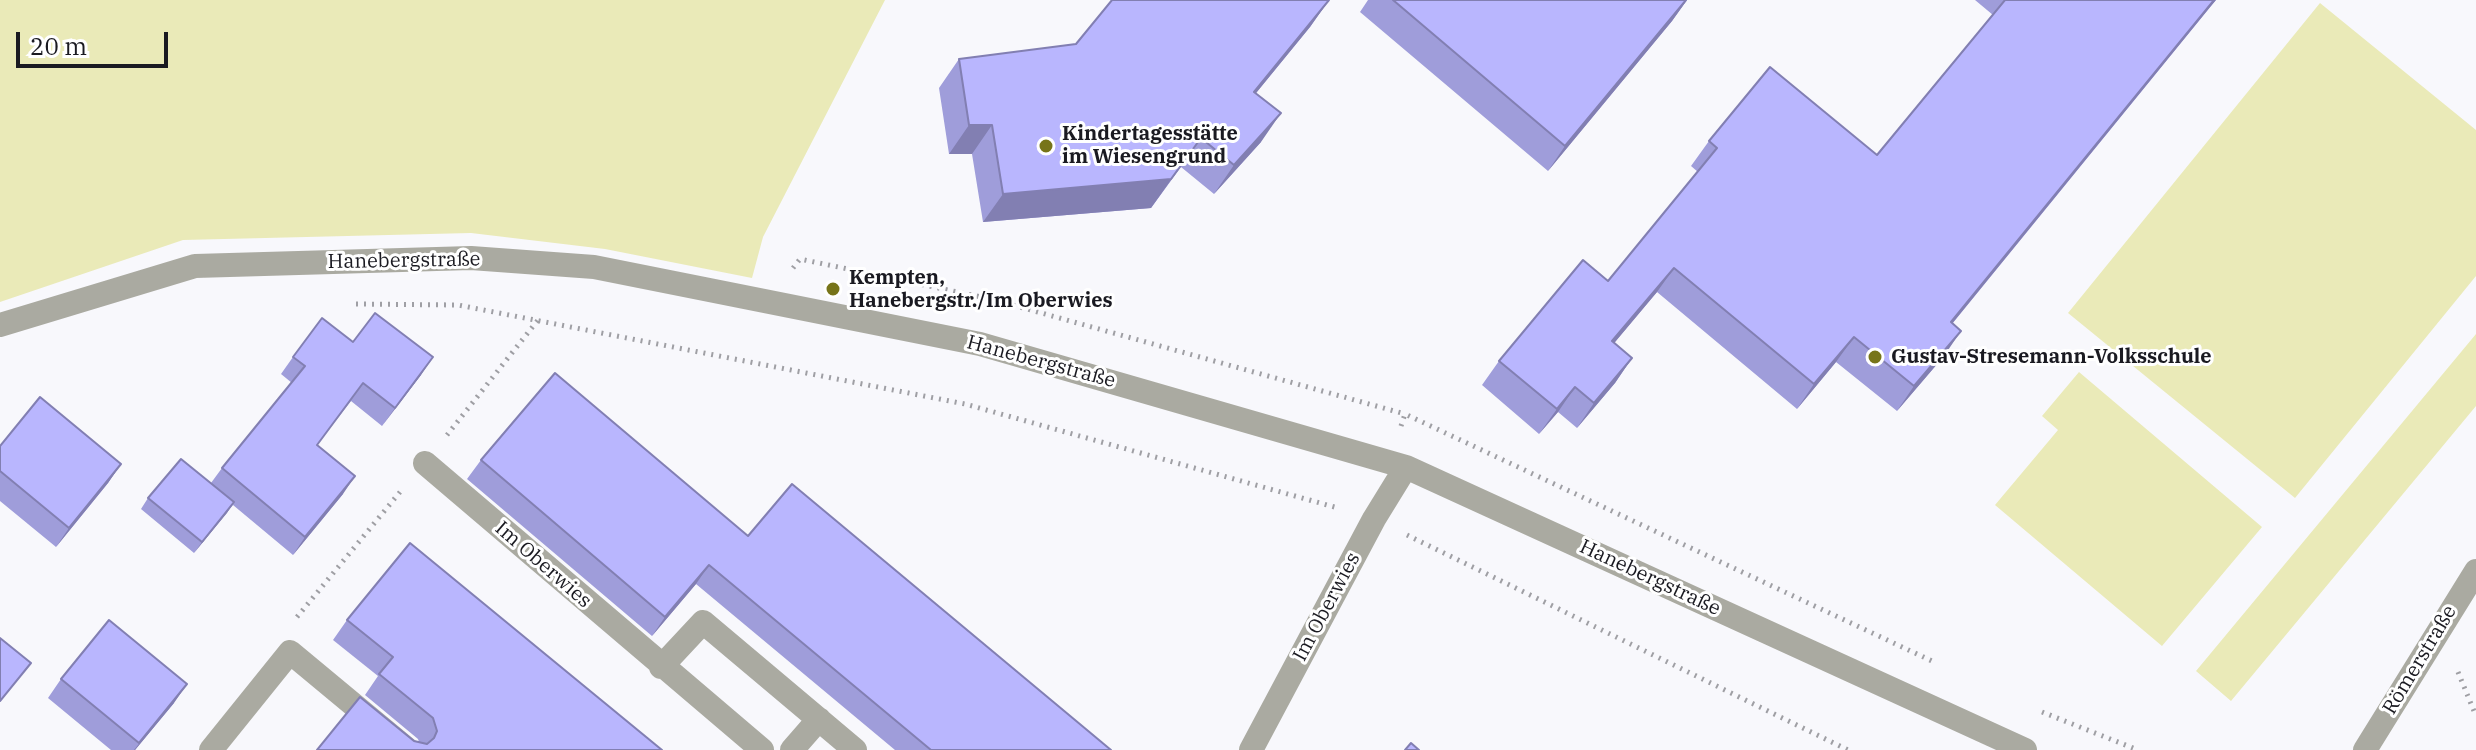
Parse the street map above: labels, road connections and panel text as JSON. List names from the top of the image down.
{
  "streets": {
    "street": ["Hanebergstraße", "Im Oberwies", "Römerstraße"]
  },
  "crossings": [
    ["Hanebergstraße", "Im Oberwies"]
  ],
  "places": ["Kindertagesstätte im Wiesengrund", "Kempten, Hanebergstr./Im Oberwies", "Gustav-Stresemann-Volksschule"],
  "scale_bar": "20 m"
}
